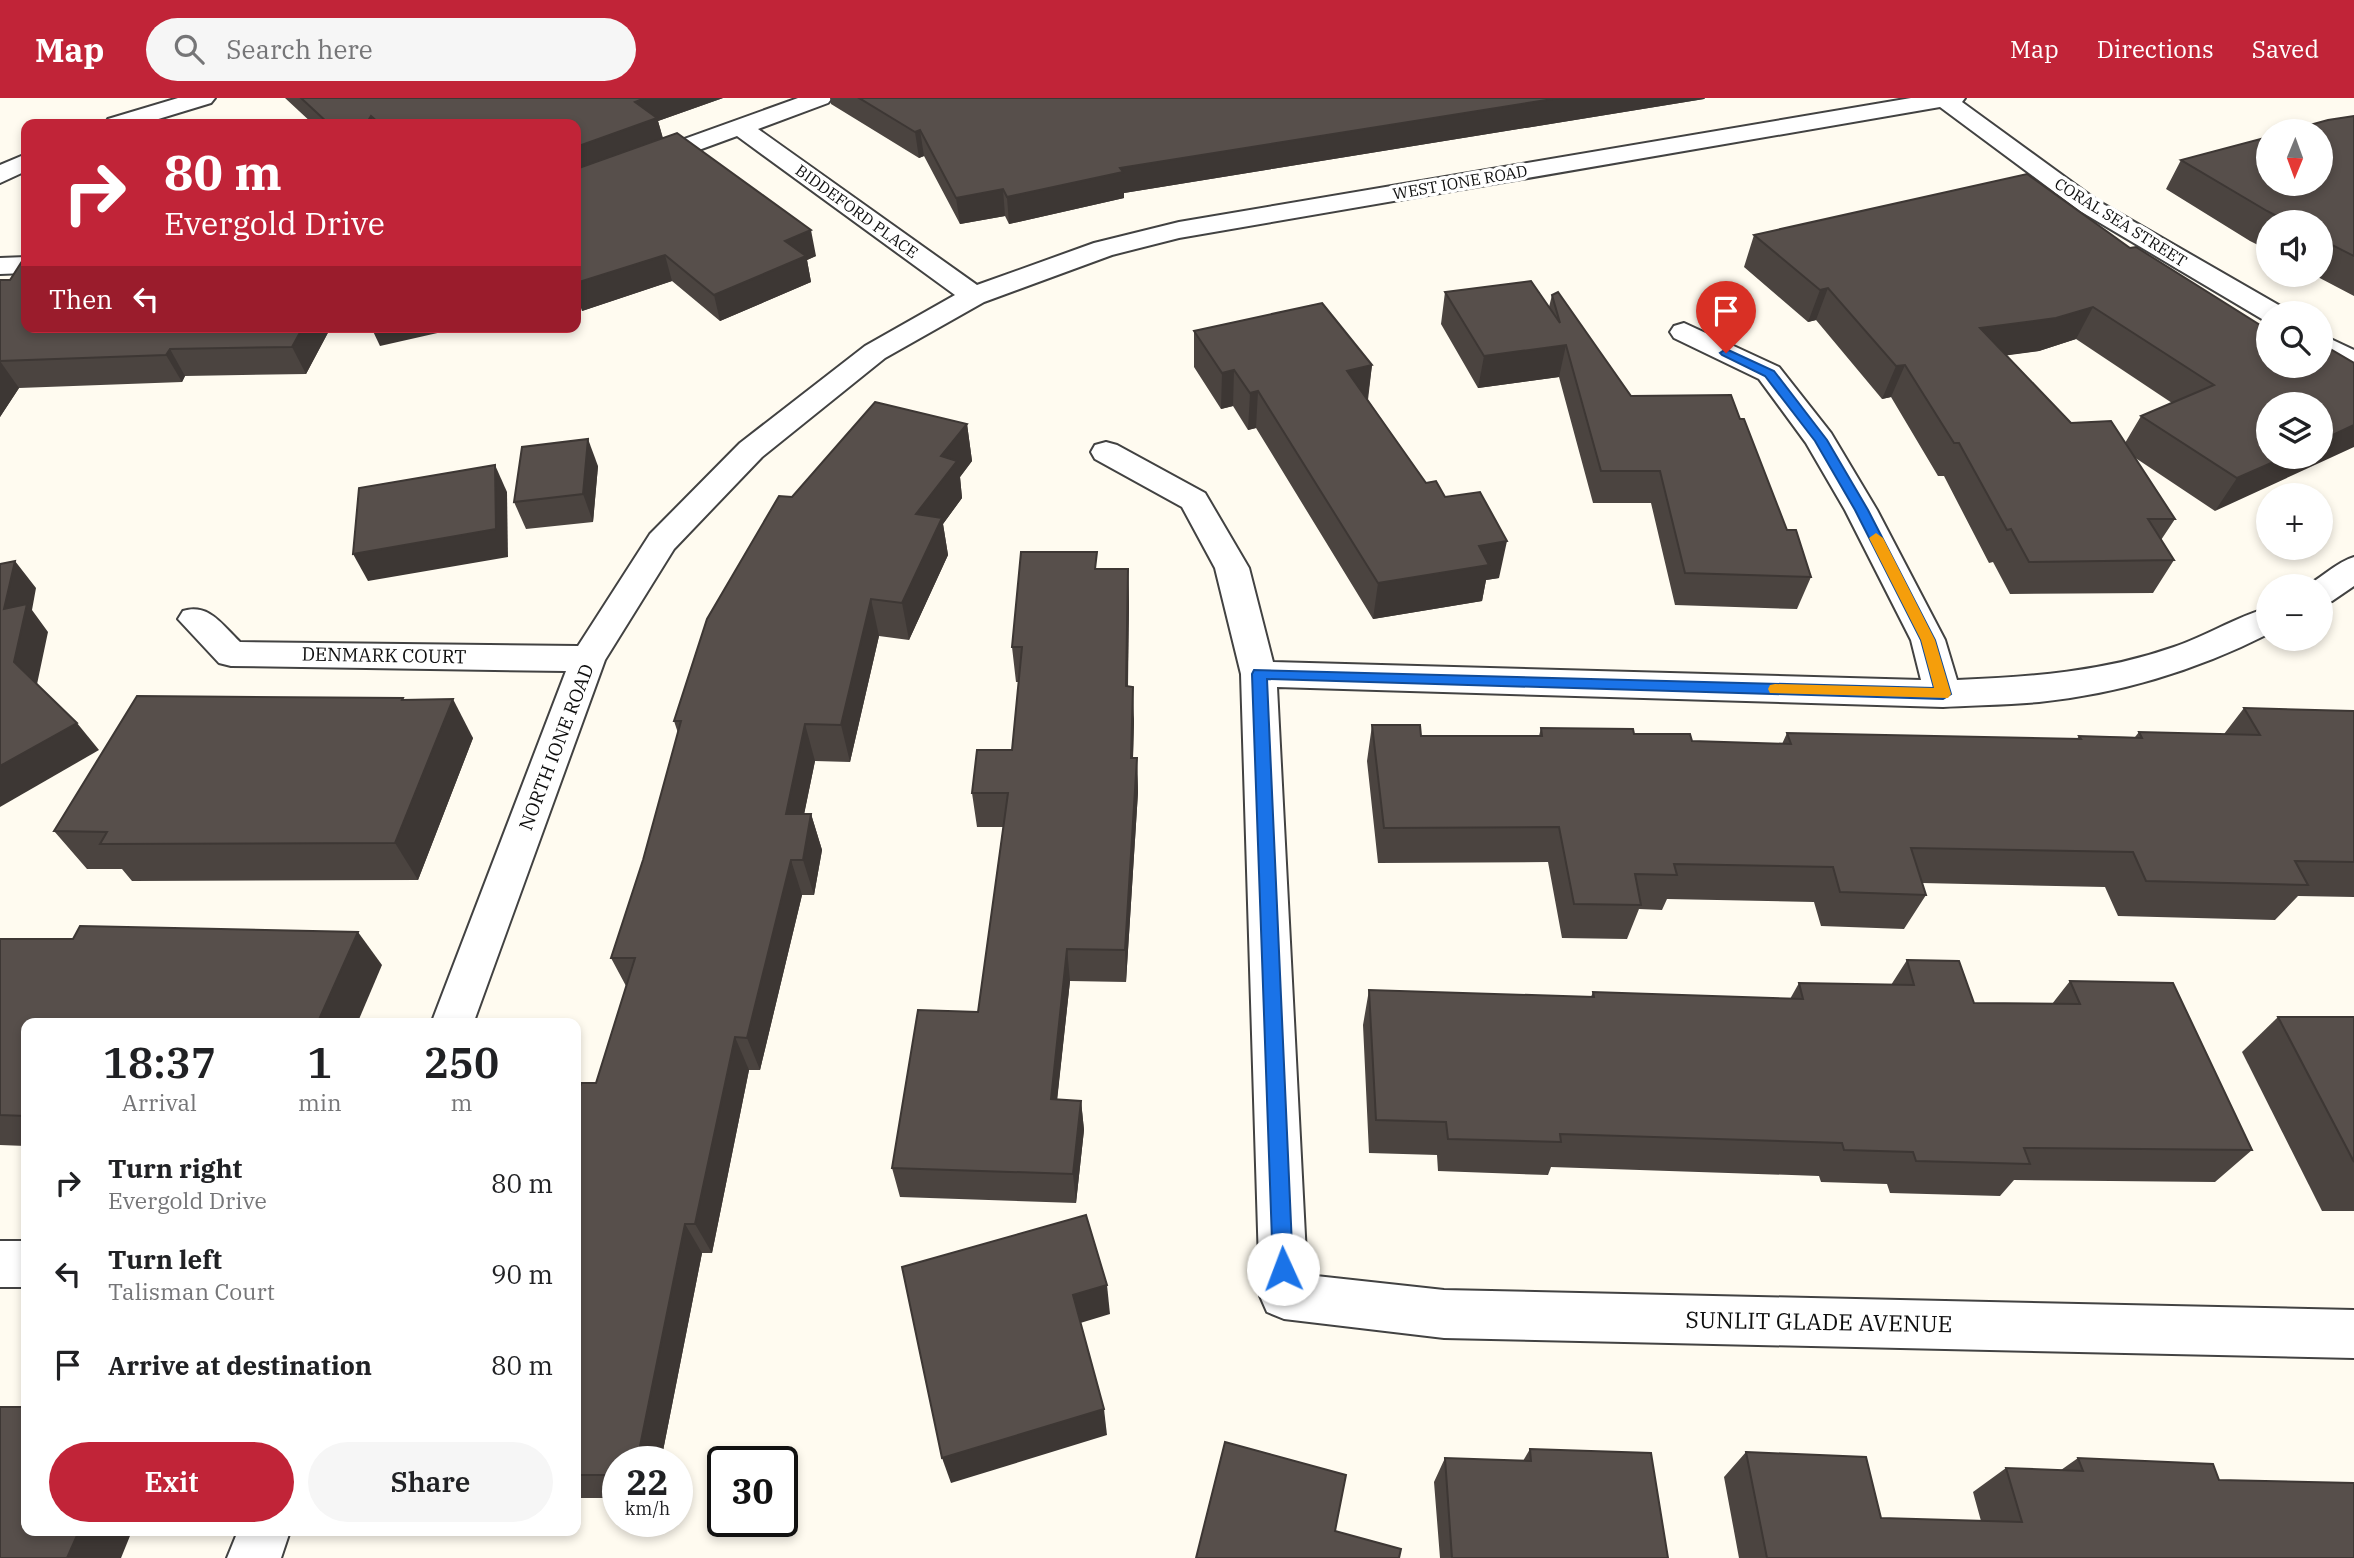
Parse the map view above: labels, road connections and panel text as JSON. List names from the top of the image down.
{
  "streets": {
    "street": [
      "WEST IONE ROAD",
      "BIDDEFORD PLACE",
      "CORAL SEA STREET",
      "DENMARK COURT",
      "NORTH IONE ROAD",
      "SUNLIT GLADE AVENUE"
    ]
  },
  "crossings": [
    ["WEST IONE ROAD", "BIDDEFORD PLACE"],
    ["WEST IONE ROAD", "CORAL SEA STREET"],
    ["WEST IONE ROAD", "NORTH IONE ROAD"],
    ["BIDDEFORD PLACE", "NORTH IONE ROAD"],
    ["DENMARK COURT", "NORTH IONE ROAD"]
  ],
  "north": "bottom",
  "page": {
    "header": "Map",
    "search": "Search here",
    "nav": ["Map", "Directions", "Saved"],
    "map_buttons": ["+", "−"],
    "turn": ["80 m", "Evergold Drive"],
    "then": "Then",
    "eta": [
      "18:37",
      "Arrival",
      "1",
      "min",
      "250",
      "m"
    ],
    "list": [
      {
        "name": "Turn right",
        "note": "Evergold Drive",
        "value": "80 m"
      },
      {
        "name": "Turn left",
        "note": "Talisman Court",
        "value": "90 m"
      },
      {
        "name": "Arrive at destination",
        "value": "80 m"
      }
    ],
    "buttons": ["Exit", "Share"],
    "speed": "22 km/h",
    "limit": "30"
  }
}
